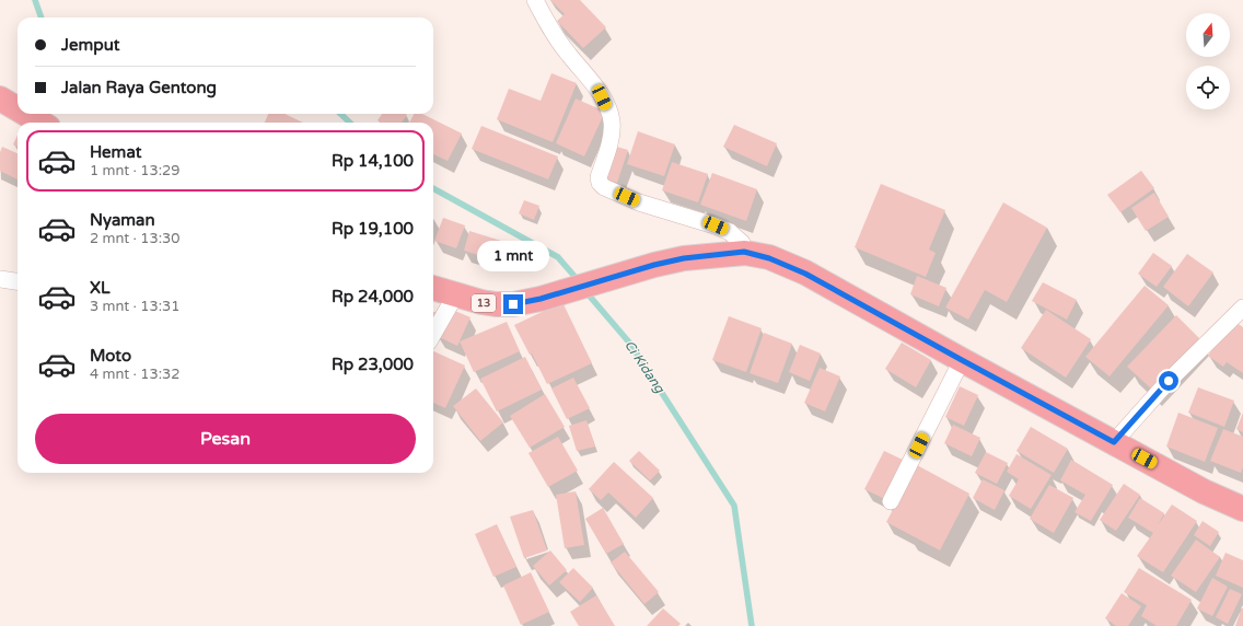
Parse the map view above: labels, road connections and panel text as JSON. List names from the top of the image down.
{
  "streets": {
    "highway": ["13"]
  },
  "water": ["Ci Kidang"],
  "north": "top",
  "page": {
    "banner": ["Jemput", "Jalan Raya Gentong"],
    "list": [
      {
        "name": "Hemat",
        "note": "1 mnt · 13:29",
        "value": "Rp 14,100"
      },
      {
        "name": "Nyaman",
        "note": "2 mnt · 13:30",
        "value": "Rp 19,100"
      },
      {
        "name": "XL",
        "note": "3 mnt · 13:31",
        "value": "Rp 24,000"
      },
      {
        "name": "Moto",
        "note": "4 mnt · 13:32",
        "value": "Rp 23,000"
      }
    ],
    "bubble": "1 mnt",
    "buttons": "Pesan"
  }
}
